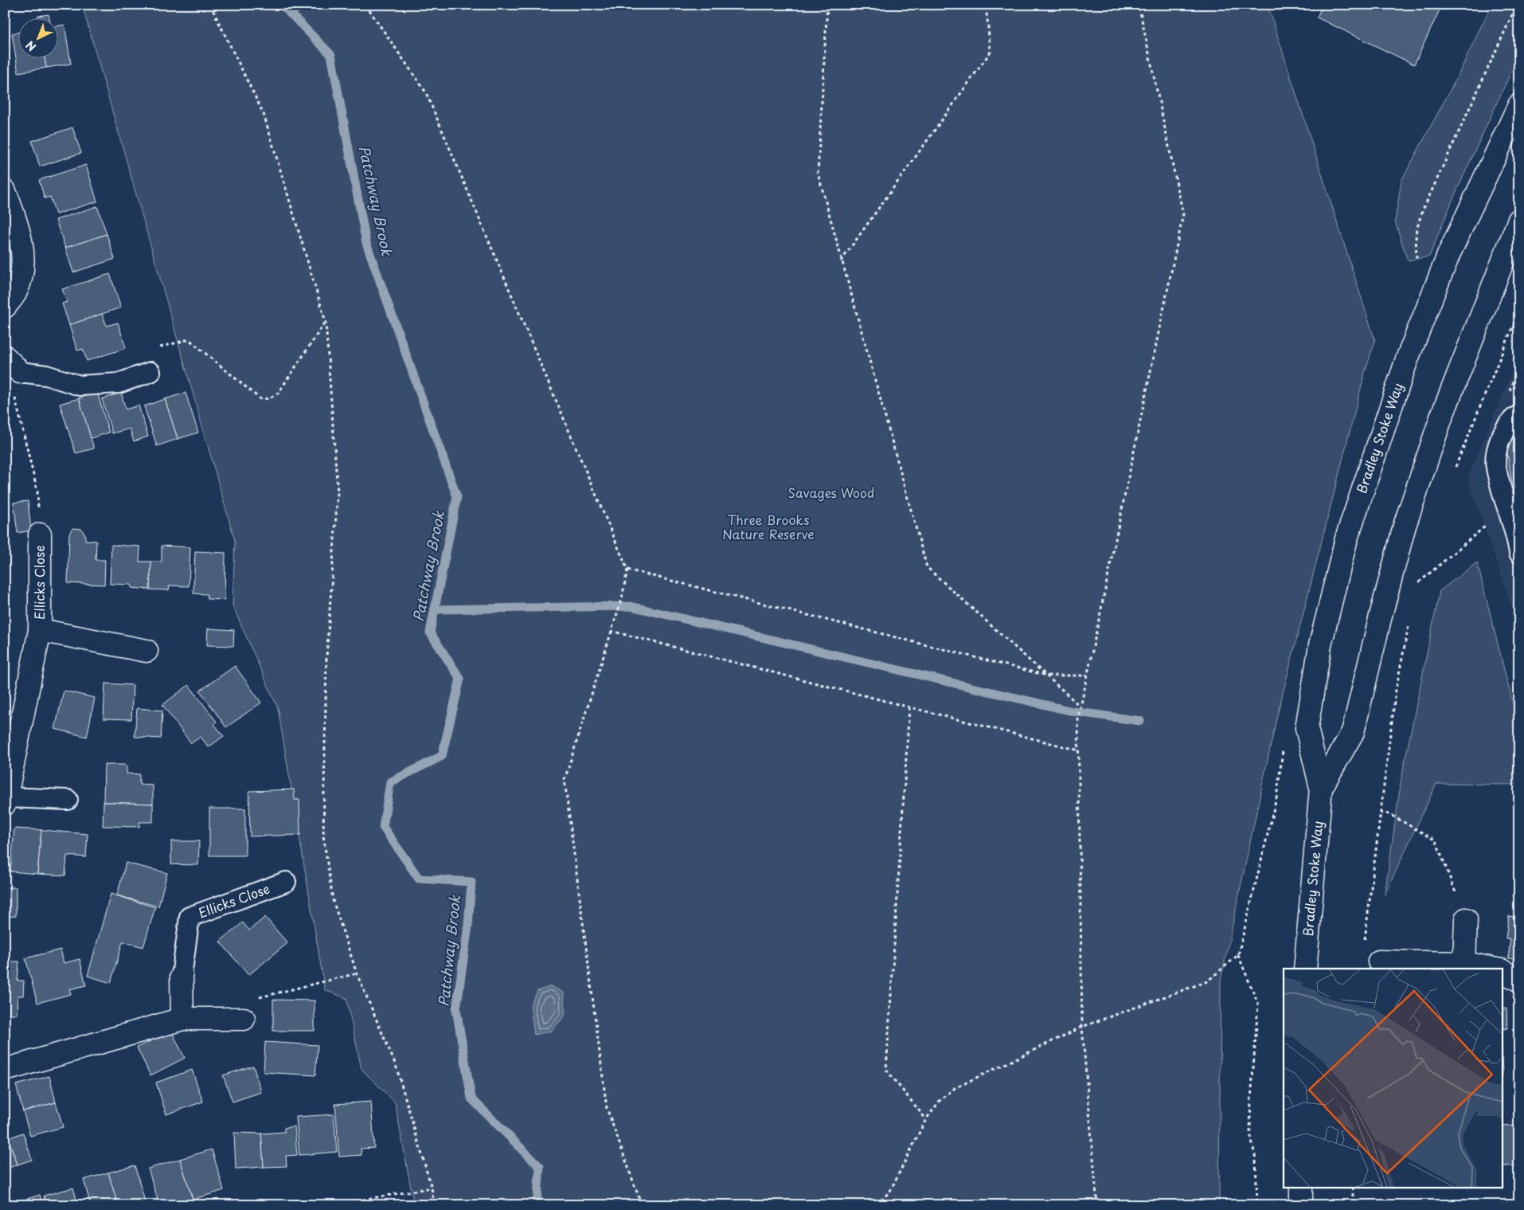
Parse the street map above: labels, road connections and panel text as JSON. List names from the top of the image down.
{
  "streets": {
    "street": ["Bradley Stoke Way", "Ellicks Close"]
  },
  "water": ["Patchway Brook"],
  "parks": ["Savages Wood", "Three Brooks Nature Reserve"],
  "north": "bottom left"
}
